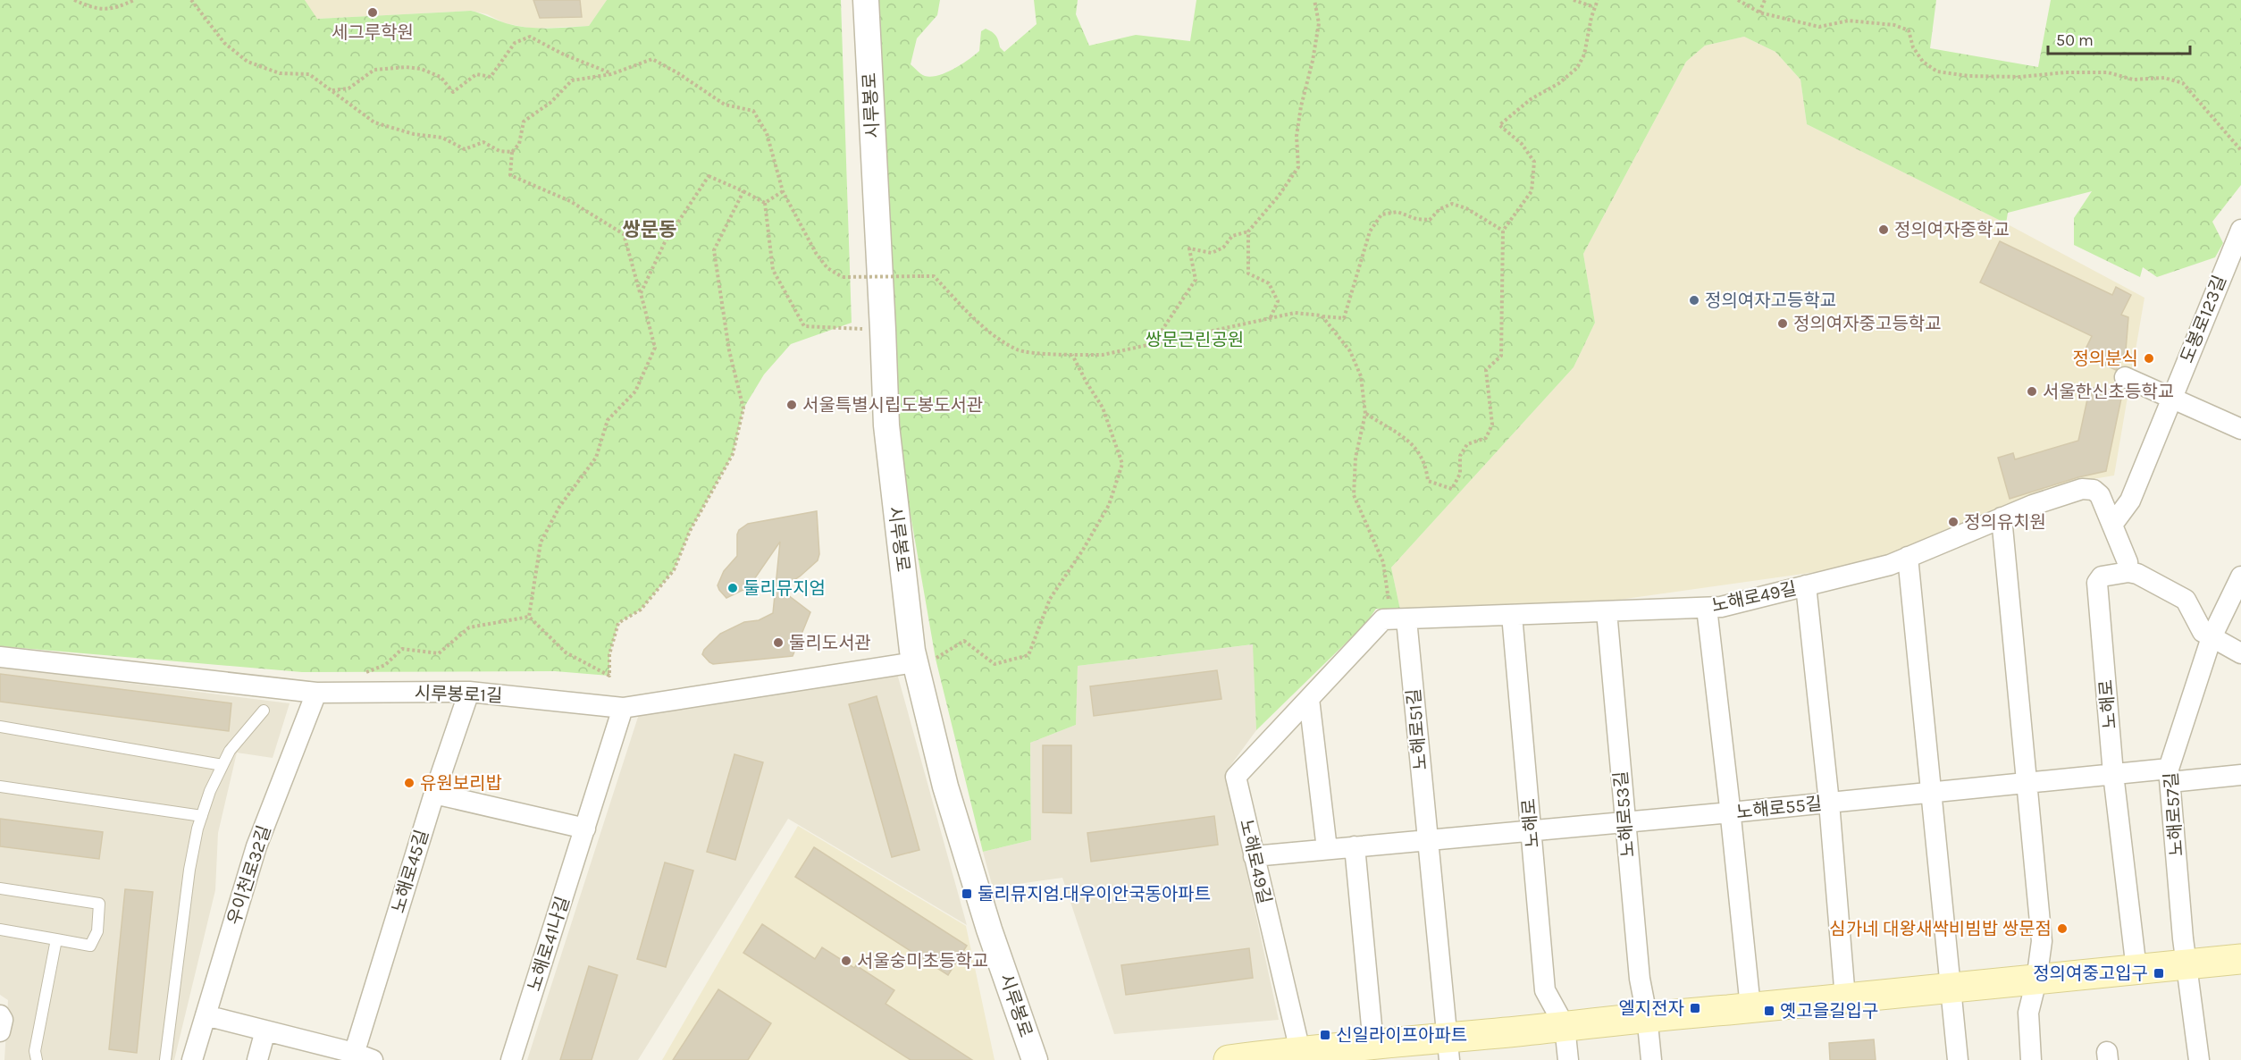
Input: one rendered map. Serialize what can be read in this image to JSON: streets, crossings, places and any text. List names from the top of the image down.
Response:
{
  "streets": {
    "street": [
      "시루봉로",
      "도봉로123길",
      "노해로49길",
      "시루봉로1길",
      "노해로",
      "노해로51길",
      "노해로55길",
      "노해로53길",
      "노해로57길",
      "노해로45길",
      "우이천로32길",
      "노해로41나길"
    ]
  },
  "crossings": [
    ["시루봉로", "시루봉로1길"],
    ["도봉로123길", "노해로49길"],
    ["노해로49길", "노해로"],
    ["노해로49길", "노해로51길"],
    ["노해로49길", "노해로53길"],
    ["시루봉로1길", "노해로45길"],
    ["시루봉로1길", "우이천로32길"],
    ["시루봉로1길", "노해로41나길"],
    ["노해로", "노해로55길"],
    ["노해로55길", "노해로53길"],
    ["노해로55길", "노해로57길"],
    ["노해로45길", "우이천로32길"]
  ],
  "districts": ["쌍문동"],
  "parks": ["쌍문근린공원"],
  "places": {
    "other": [
      "세그루학원",
      "정의여자중학교",
      "정의여자고등학교",
      "정의여자중고등학교",
      "정의분식",
      "서울한신초등학교",
      "서울특별시립도봉도서관",
      "정의유치원",
      "둘리뮤지엄",
      "둘리도서관",
      "유원보리밥",
      "심가네 대왕새싹비빔밥 쌍문점",
      "서울숭미초등학교"
    ],
    "transit": [
      "둘리뮤지엄.대우이안국동아파트",
      "정의여중고입구",
      "엘지전자",
      "옛고을길입구",
      "신일라이프아파트"
    ]
  },
  "scale_bar": "50 m"
}
